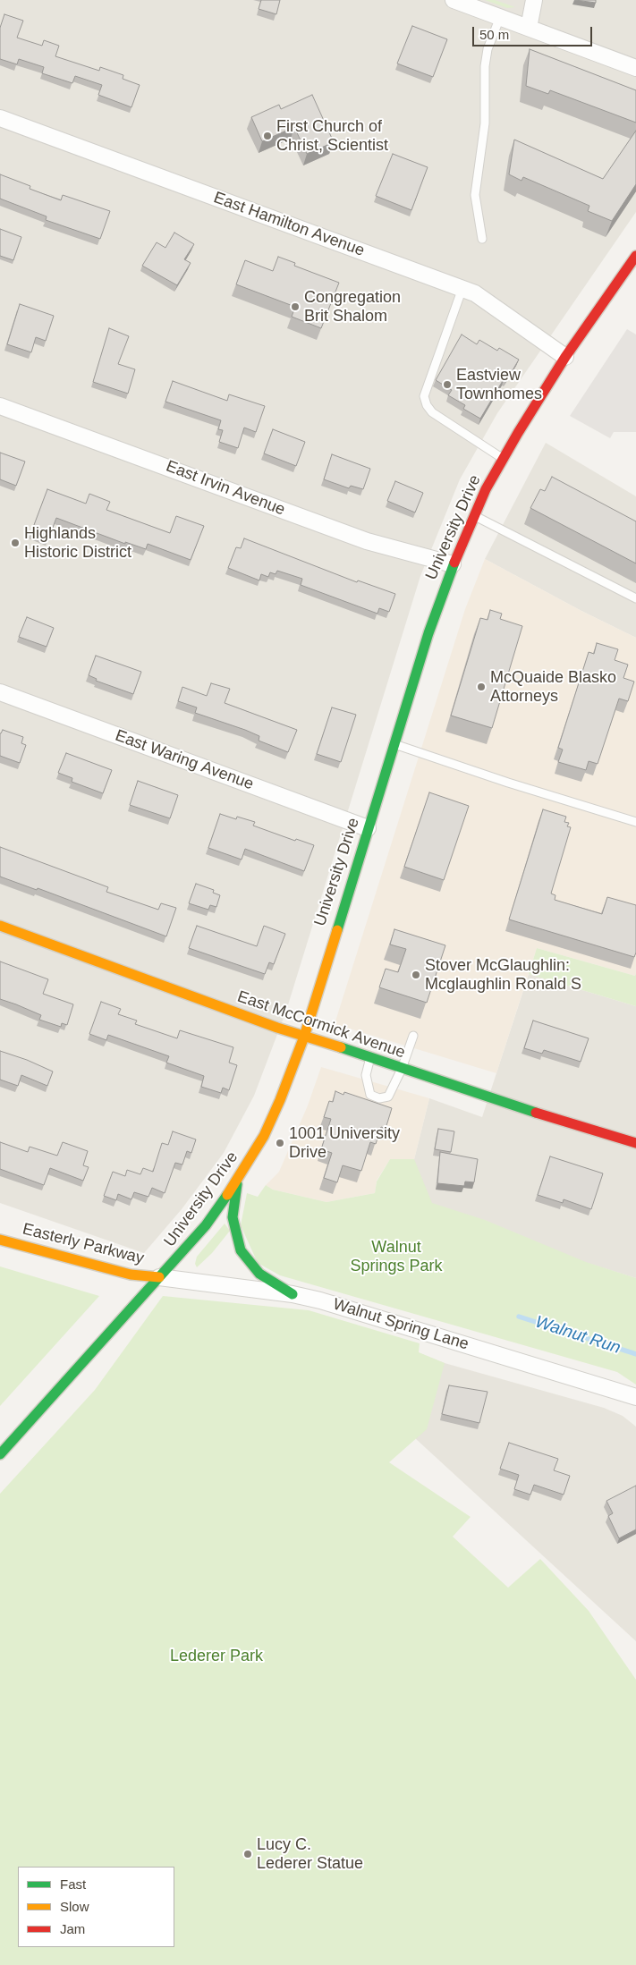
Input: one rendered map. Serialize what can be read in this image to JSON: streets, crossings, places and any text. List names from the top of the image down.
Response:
{
  "streets": {
    "main road": ["University Drive", "East McCormick Avenue", "Easterly Parkway"],
    "street": [
      "East Hamilton Avenue",
      "East Irvin Avenue",
      "East Waring Avenue",
      "Walnut Spring Lane"
    ]
  },
  "crossings": [
    ["East Hamilton Avenue", "University Drive"],
    ["East Irvin Avenue", "University Drive"],
    ["University Drive", "East Waring Avenue"],
    ["University Drive", "East McCormick Avenue"],
    ["University Drive", "Easterly Parkway"],
    ["University Drive", "Walnut Spring Lane"],
    ["Easterly Parkway", "Walnut Spring Lane"]
  ],
  "water": ["Walnut Run"],
  "parks": ["Walnut Springs Park", "Lederer Park"],
  "places": [
    "First Church of Christ, Scientist",
    "Congregation Brit Shalom",
    "Eastview Townhomes",
    "Highlands Historic District",
    "McQuaide Blasko Attorneys",
    "Stover McGlaughlin: Mcglaughlin Ronald S",
    "1001 University Drive",
    "Lucy C. Lederer Statue"
  ],
  "legend": ["Fast", "Slow", "Jam"],
  "scale_bar": "50 m"
}
